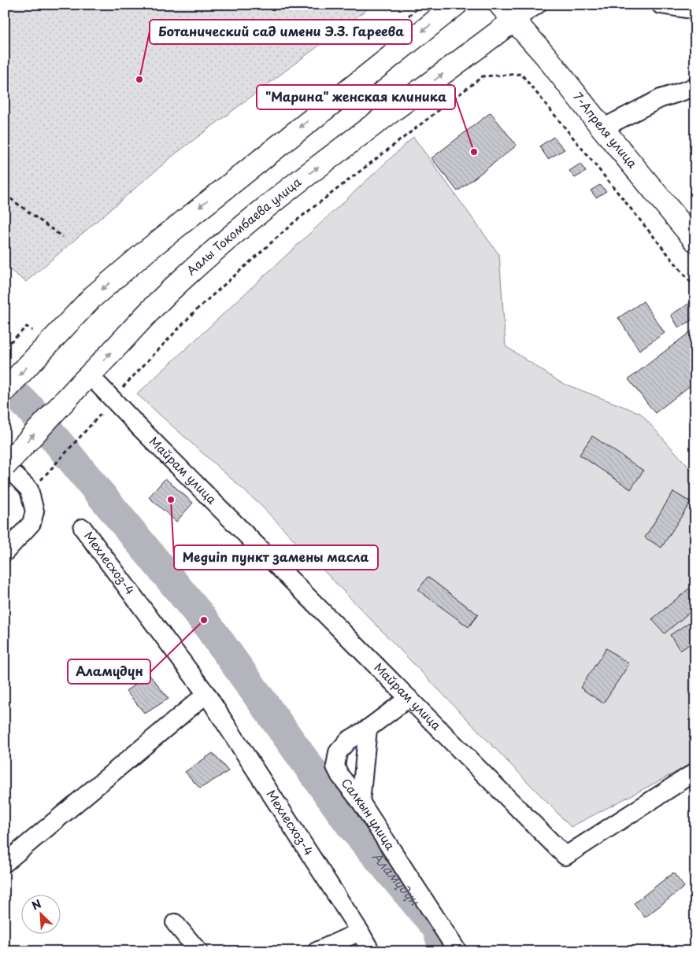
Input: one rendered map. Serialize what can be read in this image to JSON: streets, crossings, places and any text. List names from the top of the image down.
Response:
{
  "streets": {
    "main road": ["7-Апреля улица", "Аалы Токомбаева улица"],
    "street": ["Майрам улица", "Мехлесхоз-4", "Салкын улица"]
  },
  "crossings": [
    ["7-Апреля улица", "Аалы Токомбаева улица"],
    ["Аалы Токомбаева улица", "Майрам улица"],
    ["Майрам улица", "Салкын улица"]
  ],
  "water": ["Аламүдүн"],
  "places": [
    "Ботанический сад имени Э.З. Гареева",
    "\"Марина\" женская клиника",
    "Meguin пункт замены масла",
    "Аламүдүн"
  ],
  "north": "top left"
}
